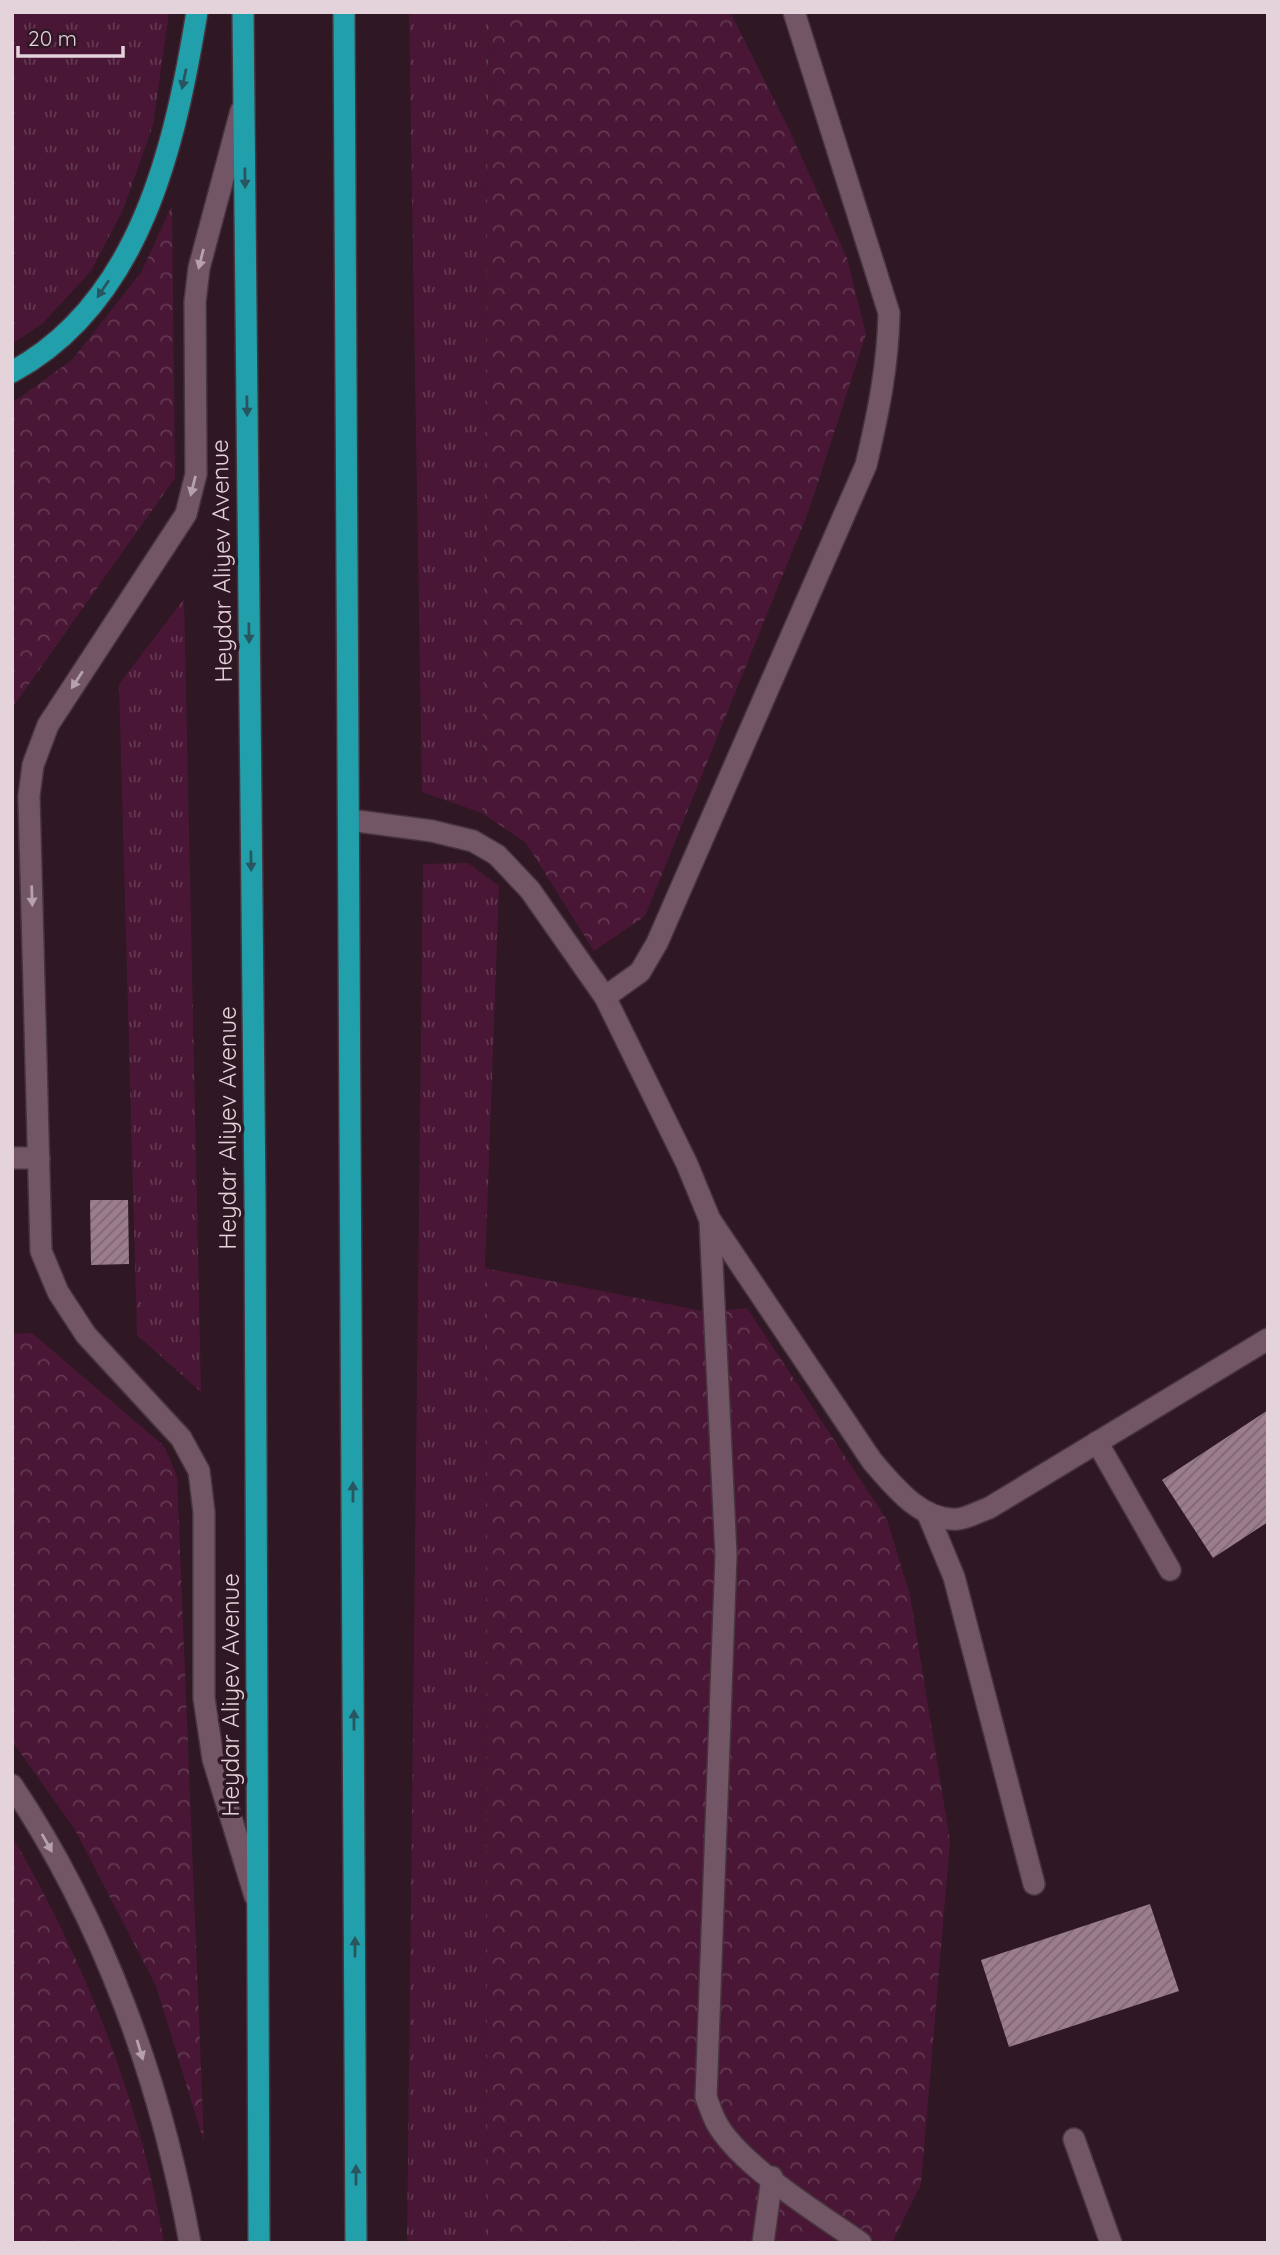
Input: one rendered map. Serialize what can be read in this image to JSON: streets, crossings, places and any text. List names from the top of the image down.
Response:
{
  "streets": {
    "highway": ["Heydar Aliyev Avenue"]
  },
  "scale_bar": "20 m"
}
